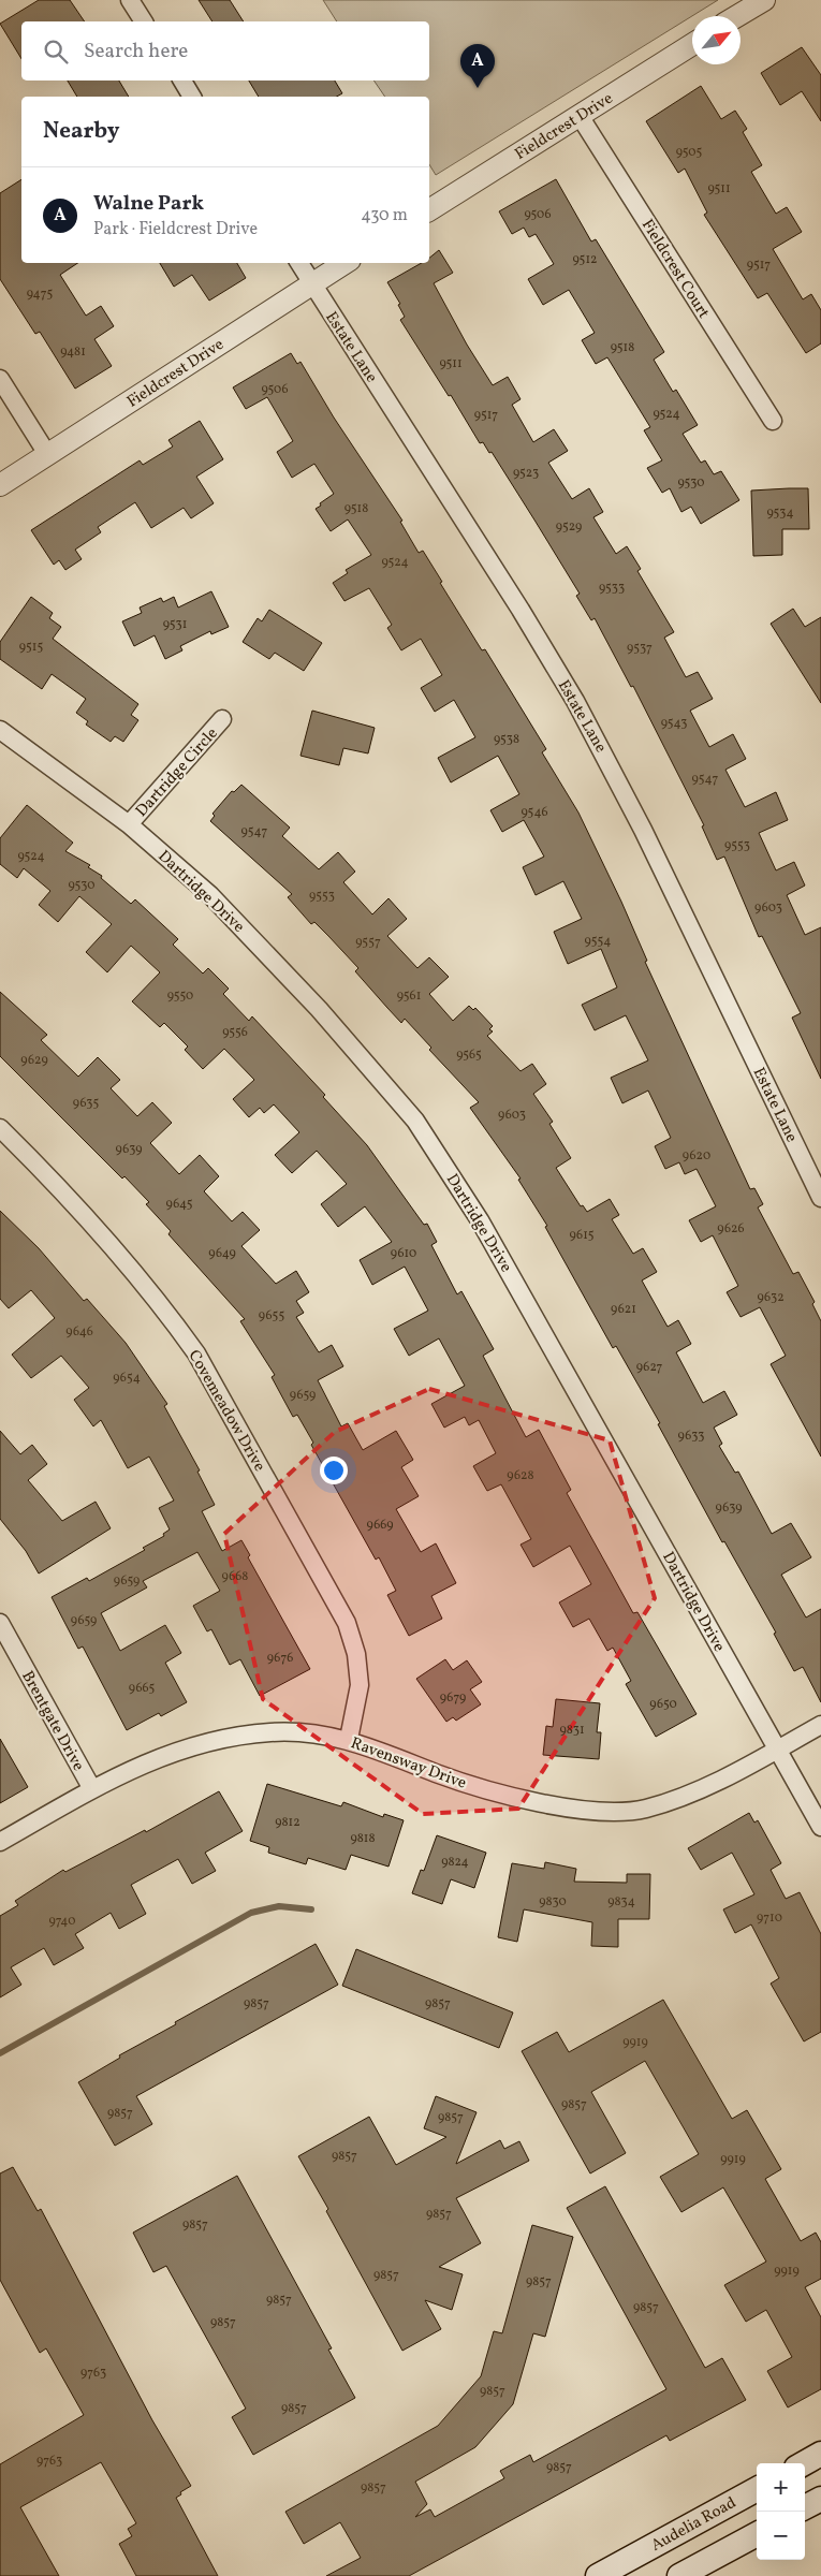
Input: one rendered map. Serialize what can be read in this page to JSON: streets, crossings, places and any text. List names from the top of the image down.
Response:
{
  "streets": {
    "main road": ["Audelia Road"],
    "street": [
      "Fieldcrest Drive",
      "Fieldcrest Court",
      "Estate Lane",
      "Dartridge Circle",
      "Dartridge Drive",
      "Covemeadow Drive",
      "Brentgate Drive",
      "Ravensway Drive"
    ]
  },
  "crossings": [
    ["Fieldcrest Drive", "Fieldcrest Court"],
    ["Fieldcrest Drive", "Estate Lane"],
    ["Dartridge Circle", "Dartridge Drive"],
    ["Dartridge Drive", "Ravensway Drive"],
    ["Covemeadow Drive", "Ravensway Drive"],
    ["Brentgate Drive", "Ravensway Drive"]
  ],
  "house_numbers": [
    "9505",
    "9511",
    "9506",
    "9512",
    "9517",
    "9475",
    "9518",
    "9481",
    "9511",
    "9506",
    "9524",
    "9517",
    "9523",
    "9530",
    "9518",
    "9534",
    "9529",
    "9524",
    "9533",
    "9531",
    "9515",
    "9537",
    "9543",
    "9538",
    "9547",
    "9546",
    "9547",
    "9553",
    "9524",
    "9530",
    "9553",
    "9603",
    "9554",
    "9557",
    "9550",
    "9561",
    "9556",
    "9565",
    "9629",
    "9635",
    "9603",
    "9639",
    "9620",
    "9645",
    "9626",
    "9615",
    "9649",
    "9610",
    "9632",
    "9621",
    "9655",
    "9646",
    "9627",
    "9654",
    "9659",
    "9633",
    "9628",
    "9639",
    "9669",
    "9668",
    "9659",
    "9659",
    "9676",
    "9665",
    "9679",
    "9650",
    "9831",
    "9812",
    "9818",
    "9824",
    "9830",
    "9834",
    "9710",
    "9740",
    "9857",
    "9857",
    "9919",
    "9857",
    "9857",
    "9857",
    "9857",
    "9919",
    "9857",
    "9857",
    "9919",
    "9857",
    "9857",
    "9857",
    "9857",
    "9857",
    "9763",
    "9857",
    "9857",
    "9763",
    "9857",
    "9857"
  ],
  "north": "top right",
  "page": {
    "search": "Search here",
    "pins": "A",
    "heading": "Nearby",
    "list": [
      {
        "mark": "A",
        "name": "Walne Park",
        "note": "Park · Fieldcrest Drive",
        "value": "430 m"
      }
    ],
    "map_buttons": ["+", "−"]
  }
}
